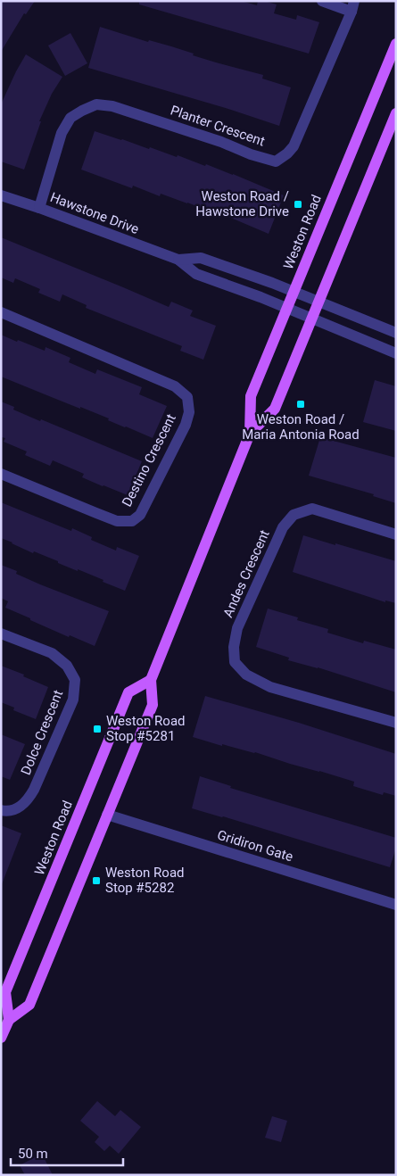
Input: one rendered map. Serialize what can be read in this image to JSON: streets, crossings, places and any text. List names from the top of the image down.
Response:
{
  "streets": {
    "main road": ["Weston Road"],
    "street": [
      "Planter Crescent",
      "Hawstone Drive",
      "Destino Crescent",
      "Andes Crescent",
      "Dolce Crescent",
      "Gridiron Gate"
    ]
  },
  "crossings": [
    ["Planter Crescent", "Hawstone Drive"],
    ["Hawstone Drive", "Weston Road"],
    ["Weston Road", "Gridiron Gate"]
  ],
  "places": {
    "transit": [
      "Weston Road / Hawstone Drive",
      "Weston Road / Maria Antonia Road",
      "Weston Road Stop #5281",
      "Weston Road Stop #5282"
    ]
  },
  "scale_bar": "50 m"
}
